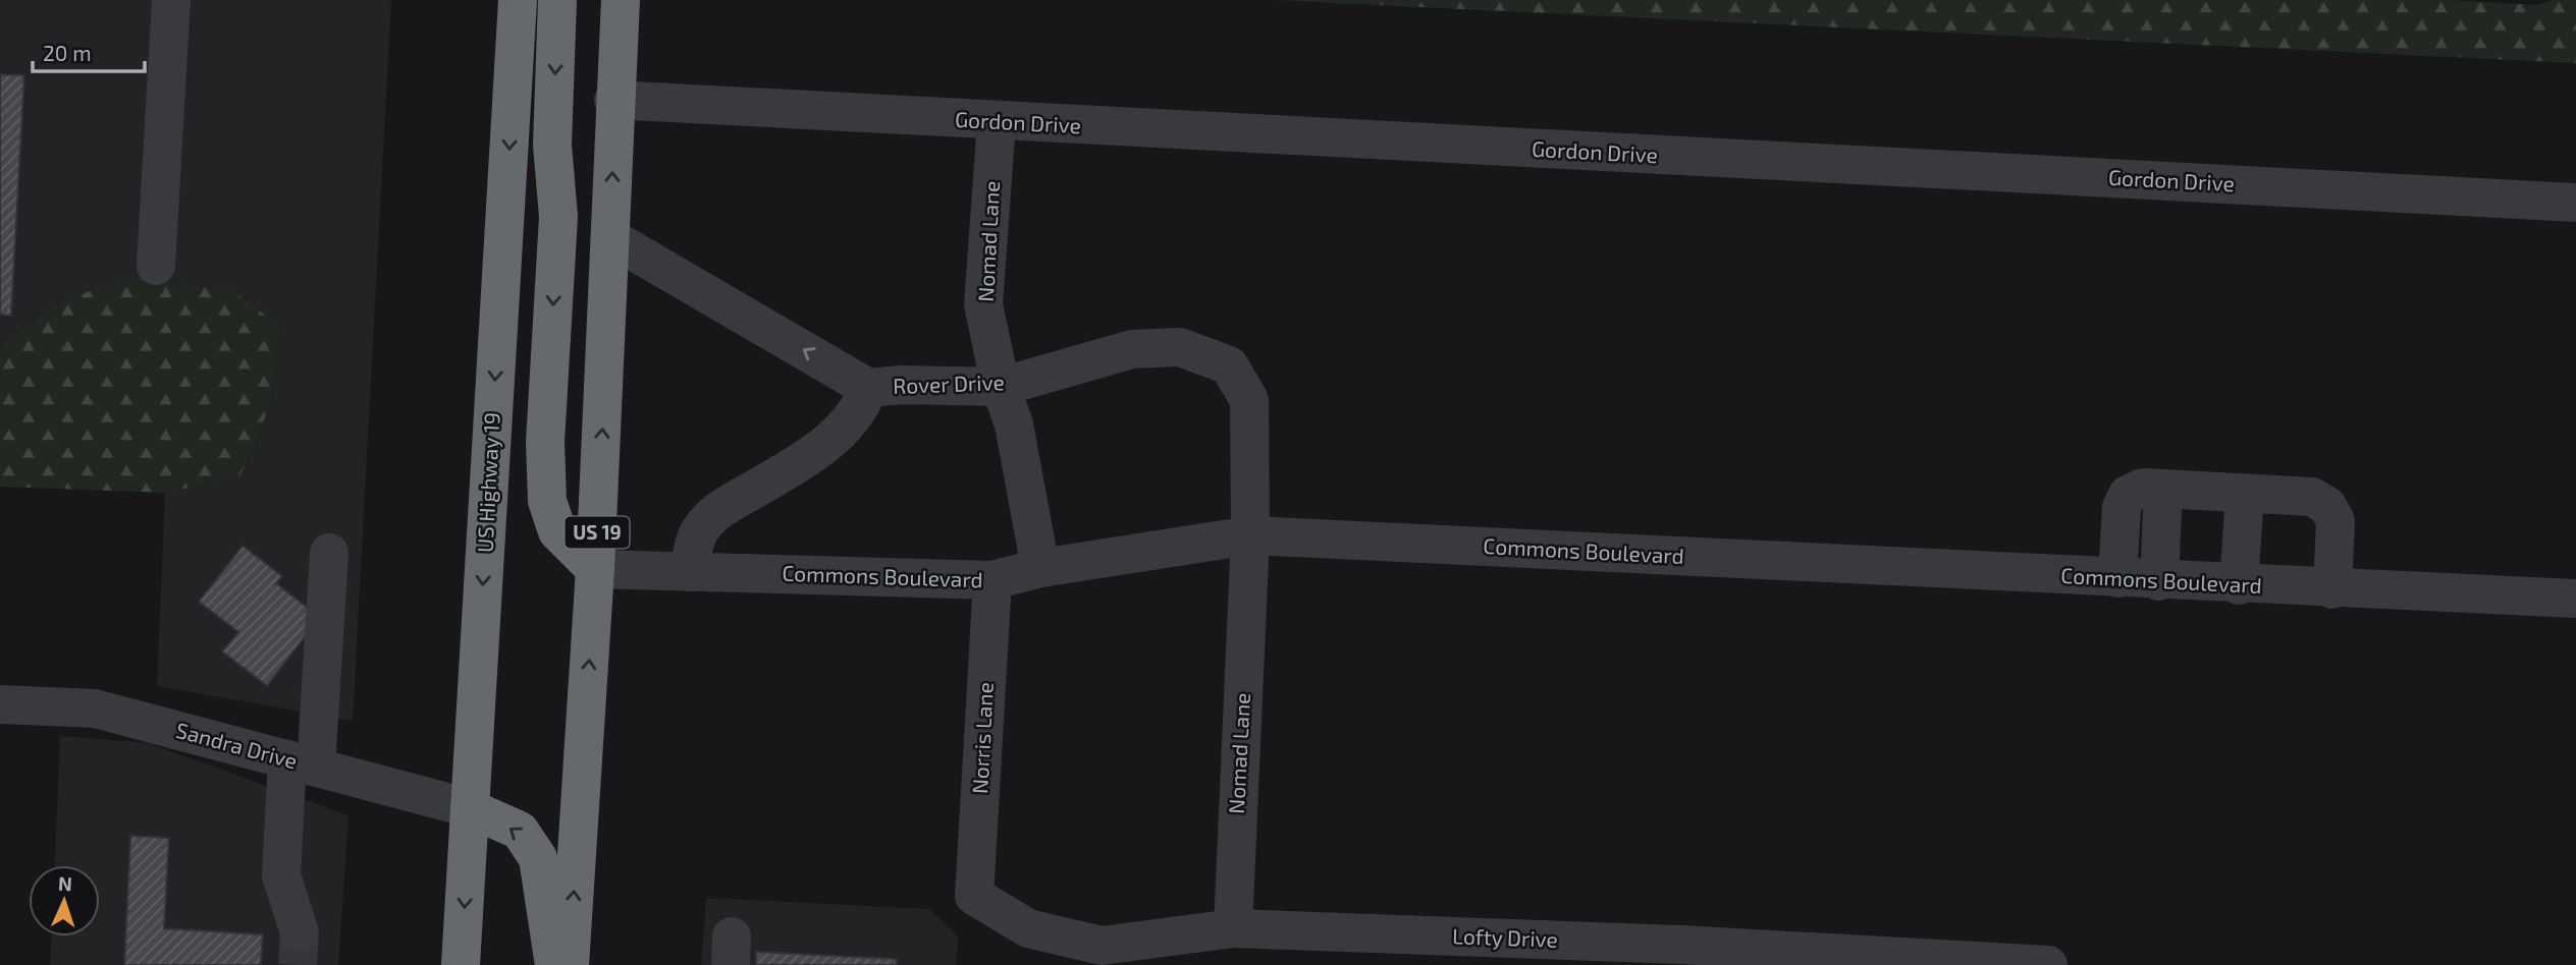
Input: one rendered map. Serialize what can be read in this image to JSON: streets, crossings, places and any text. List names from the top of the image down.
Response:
{
  "streets": {
    "highway": ["US Highway 19", "US 19"],
    "street": [
      "Gordon Drive",
      "Nomad Lane",
      "Rover Drive",
      "Commons Boulevard",
      "Norris Lane",
      "Sandra Drive",
      "Lofty Drive"
    ]
  },
  "crossings": [
    ["Gordon Drive", "Nomad Lane"],
    ["Gordon Drive", "US 19"],
    ["Nomad Lane", "Rover Drive"],
    ["Nomad Lane", "Commons Boulevard"],
    ["Nomad Lane", "Lofty Drive"],
    ["Rover Drive", "US 19"],
    ["Rover Drive", "Commons Boulevard"],
    ["US Highway 19", "Sandra Drive"],
    ["US 19", "Commons Boulevard"],
    ["Commons Boulevard", "Norris Lane"],
    ["Norris Lane", "Lofty Drive"]
  ],
  "one_way": ["Rover Drive"],
  "scale_bar": "20 m",
  "north": "top"
}
